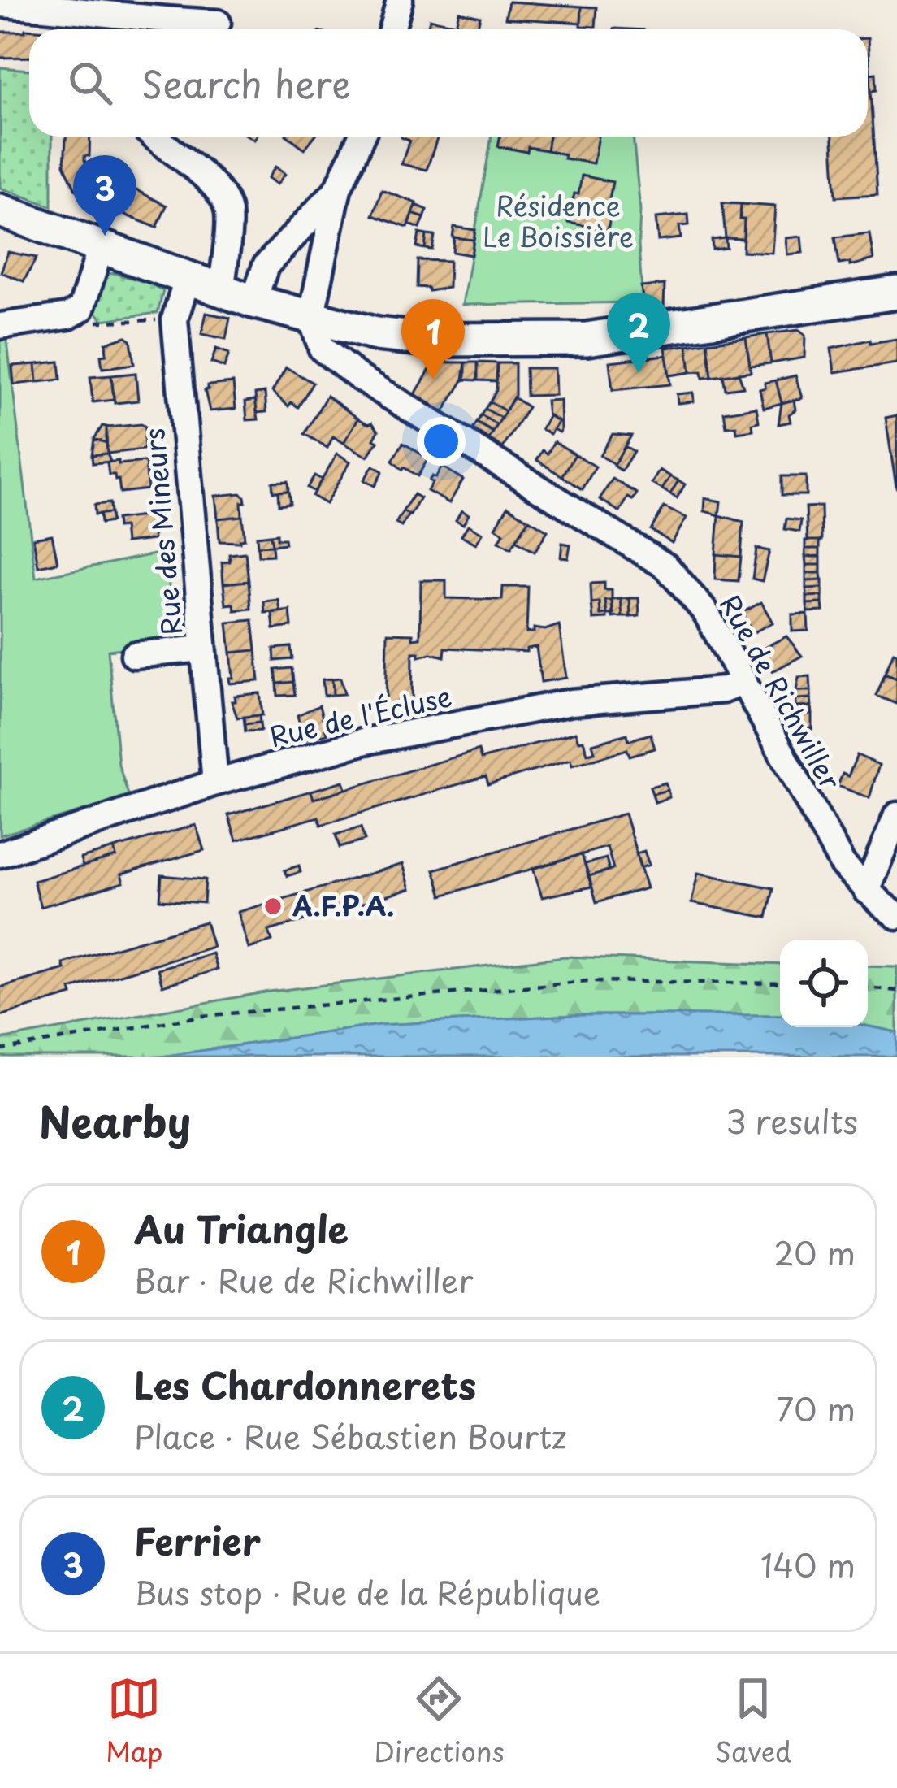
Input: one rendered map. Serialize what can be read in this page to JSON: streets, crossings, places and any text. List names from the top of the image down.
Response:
{
  "streets": {
    "street": ["Rue des Mineurs", "Rue de Richwiller", "Rue de l'Écluse"]
  },
  "crossings": [
    ["Rue des Mineurs", "Rue de l'Écluse"],
    ["Rue de Richwiller", "Rue de l'Écluse"]
  ],
  "parks": ["Résidence Le Boissière"],
  "places": ["A.F.P.A."],
  "page": {
    "search": "Search here",
    "pins": ["3", "2", "1"],
    "heading": ["Nearby", "3 results"],
    "list": [
      {
        "mark": "1",
        "name": "Au Triangle",
        "note": "Bar · Rue de Richwiller",
        "value": "20 m"
      },
      {
        "mark": "2",
        "name": "Les Chardonnerets",
        "note": "Place · Rue Sébastien Bourtz",
        "value": "70 m"
      },
      {
        "mark": "3",
        "name": "Ferrier",
        "note": "Bus stop · Rue de la République",
        "value": "140 m"
      }
    ],
    "nav": ["Map", "Directions", "Saved"]
  }
}
